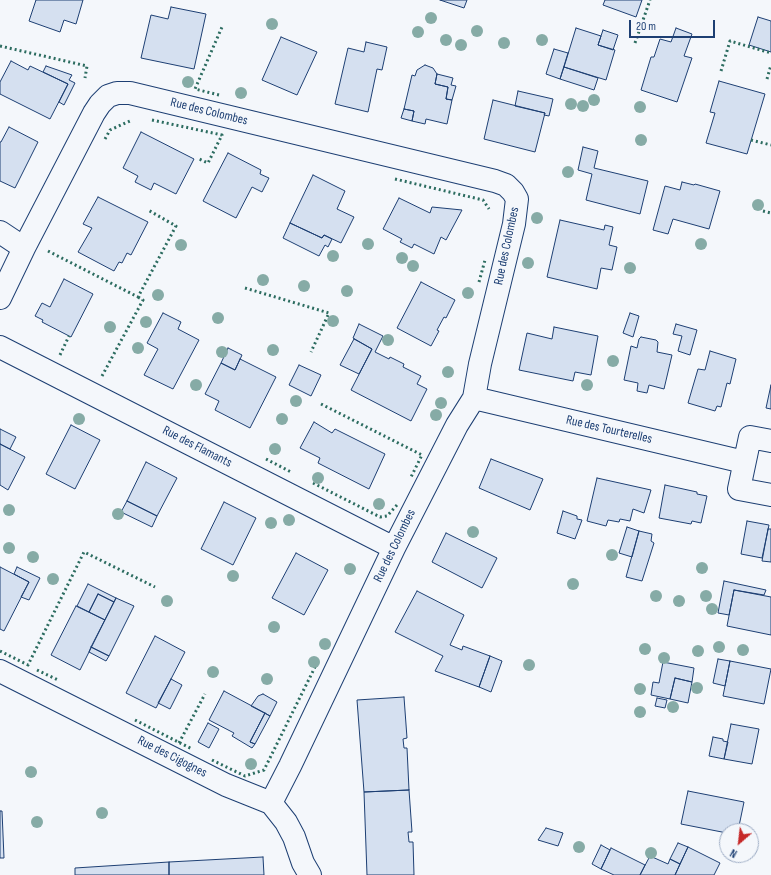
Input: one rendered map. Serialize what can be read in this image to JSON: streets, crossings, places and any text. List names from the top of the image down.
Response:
{
  "streets": {
    "street": [
      "Rue des Colombes",
      "Rue des Tourterelles",
      "Rue des Flamants",
      "Rue des Cigognes"
    ]
  },
  "crossings": [
    ["Rue des Colombes", "Rue des Tourterelles"],
    ["Rue des Colombes", "Rue des Flamants"],
    ["Rue des Colombes", "Rue des Cigognes"]
  ],
  "scale_bar": "20 m",
  "north": "bottom left"
}
